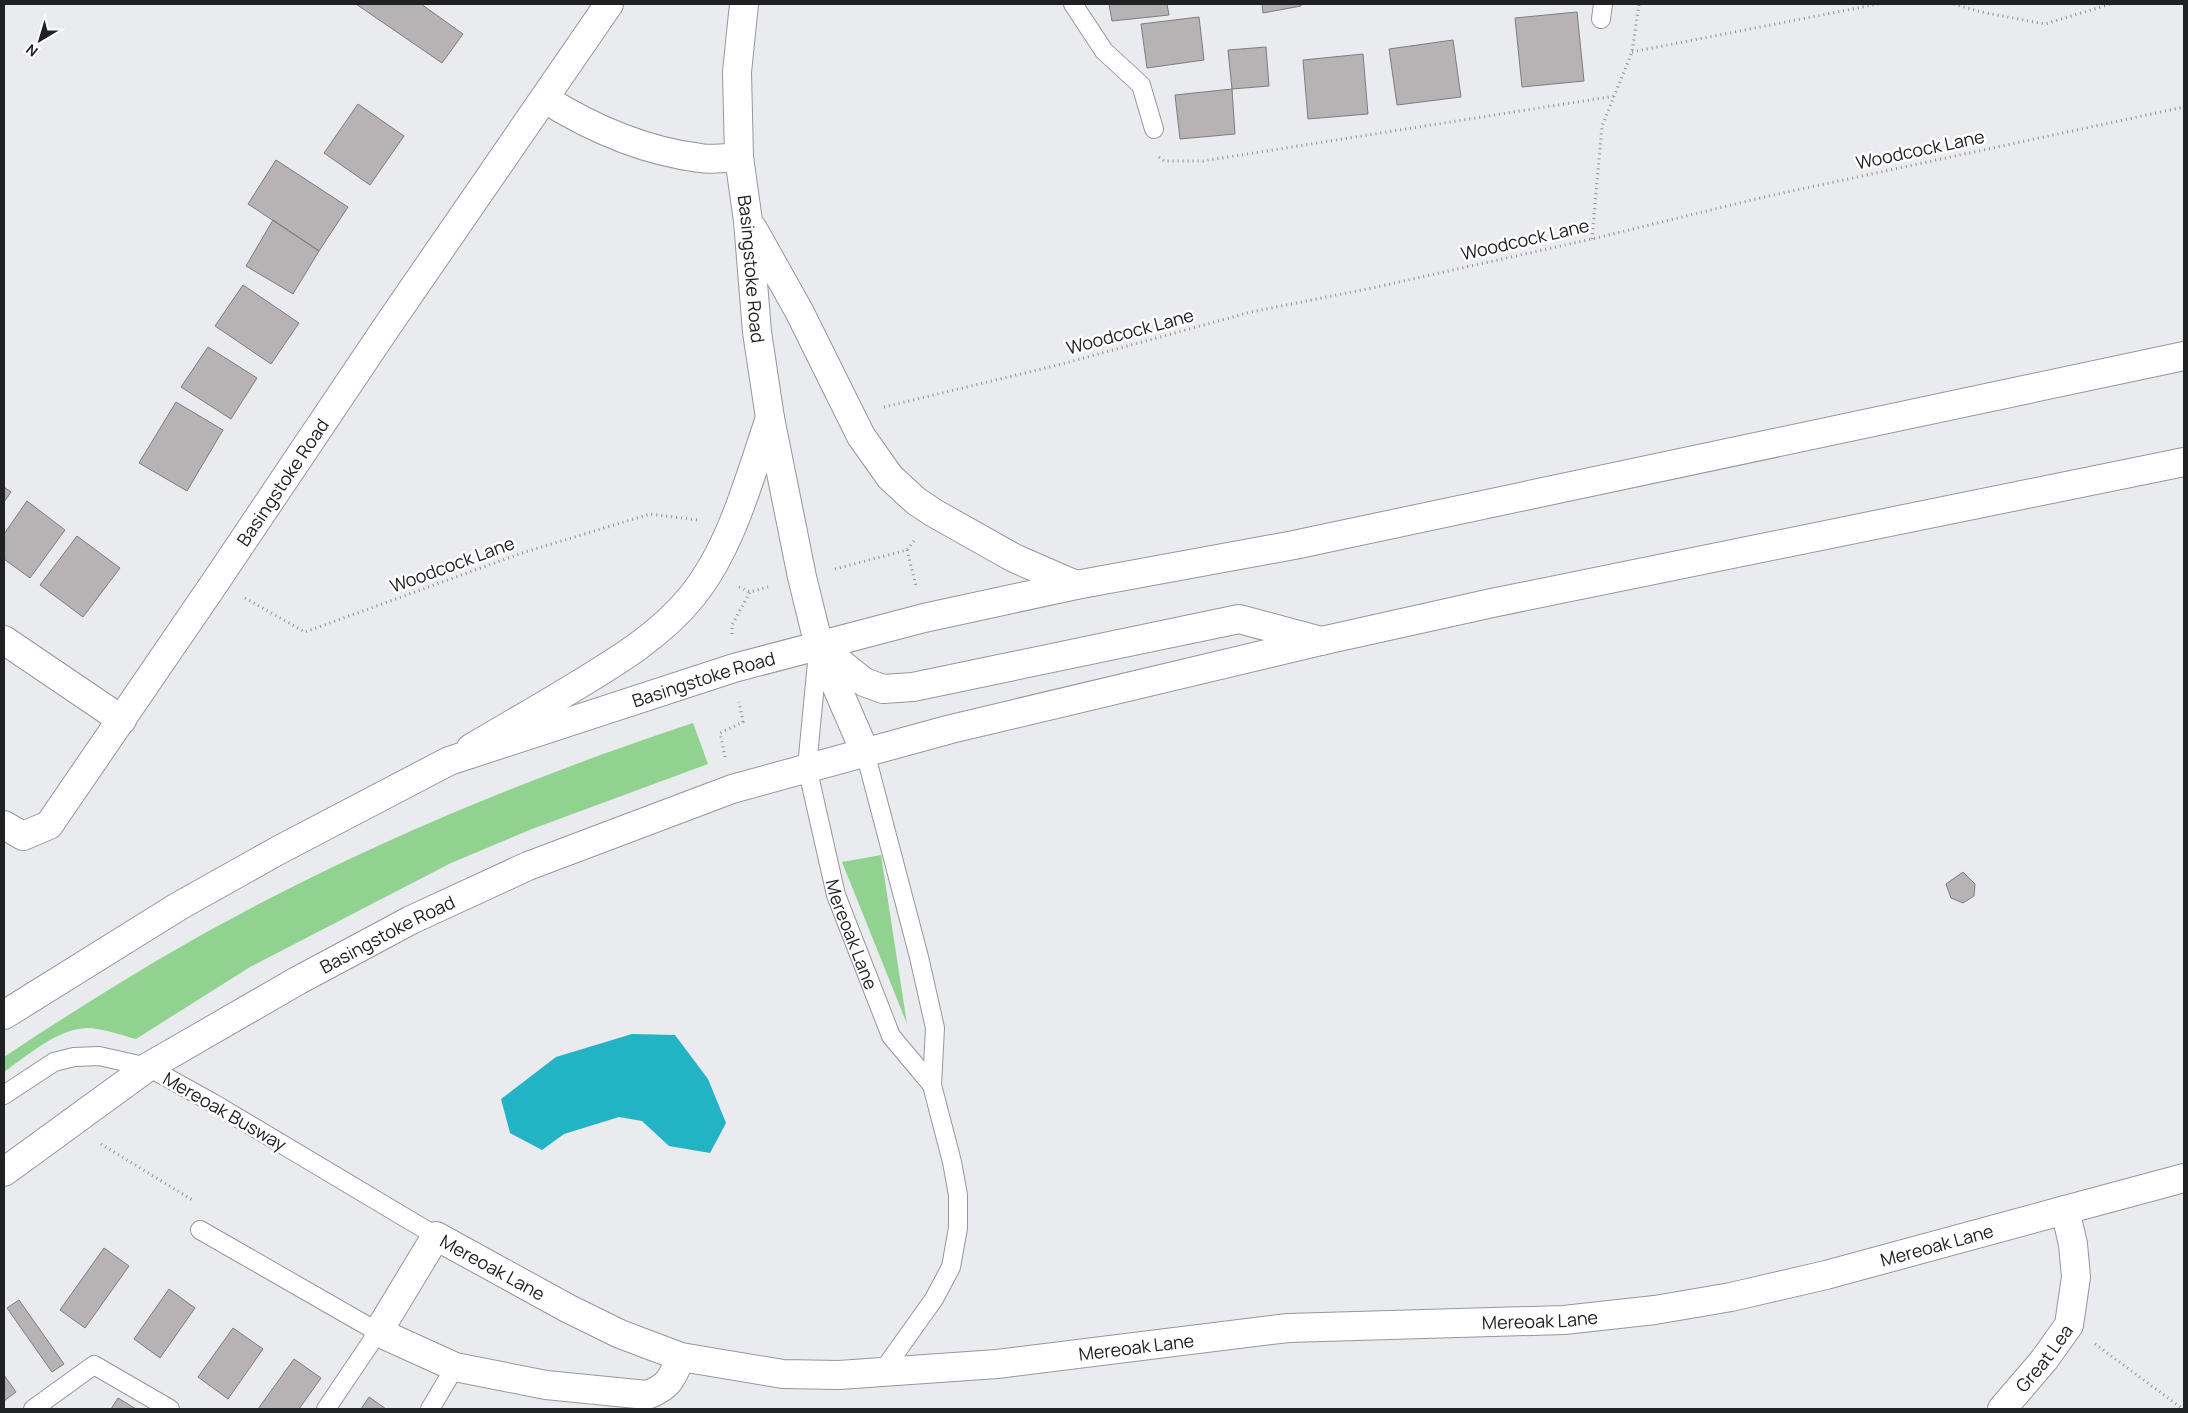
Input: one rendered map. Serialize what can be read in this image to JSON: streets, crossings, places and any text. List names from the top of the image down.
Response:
{
  "streets": {
    "main road": ["Basingstoke Road", "Mereoak Lane", "Great Lea"],
    "lane": ["Mereoak Busway"],
    "path": ["Woodcock Lane"]
  },
  "crossings": [
    ["Woodcock Lane", "Basingstoke Road"],
    ["Basingstoke Road", "Mereoak Lane"],
    ["Basingstoke Road", "Mereoak Busway"],
    ["Mereoak Lane", "Mereoak Busway"],
    ["Mereoak Lane", "Great Lea"]
  ],
  "north": "bottom left"
}
